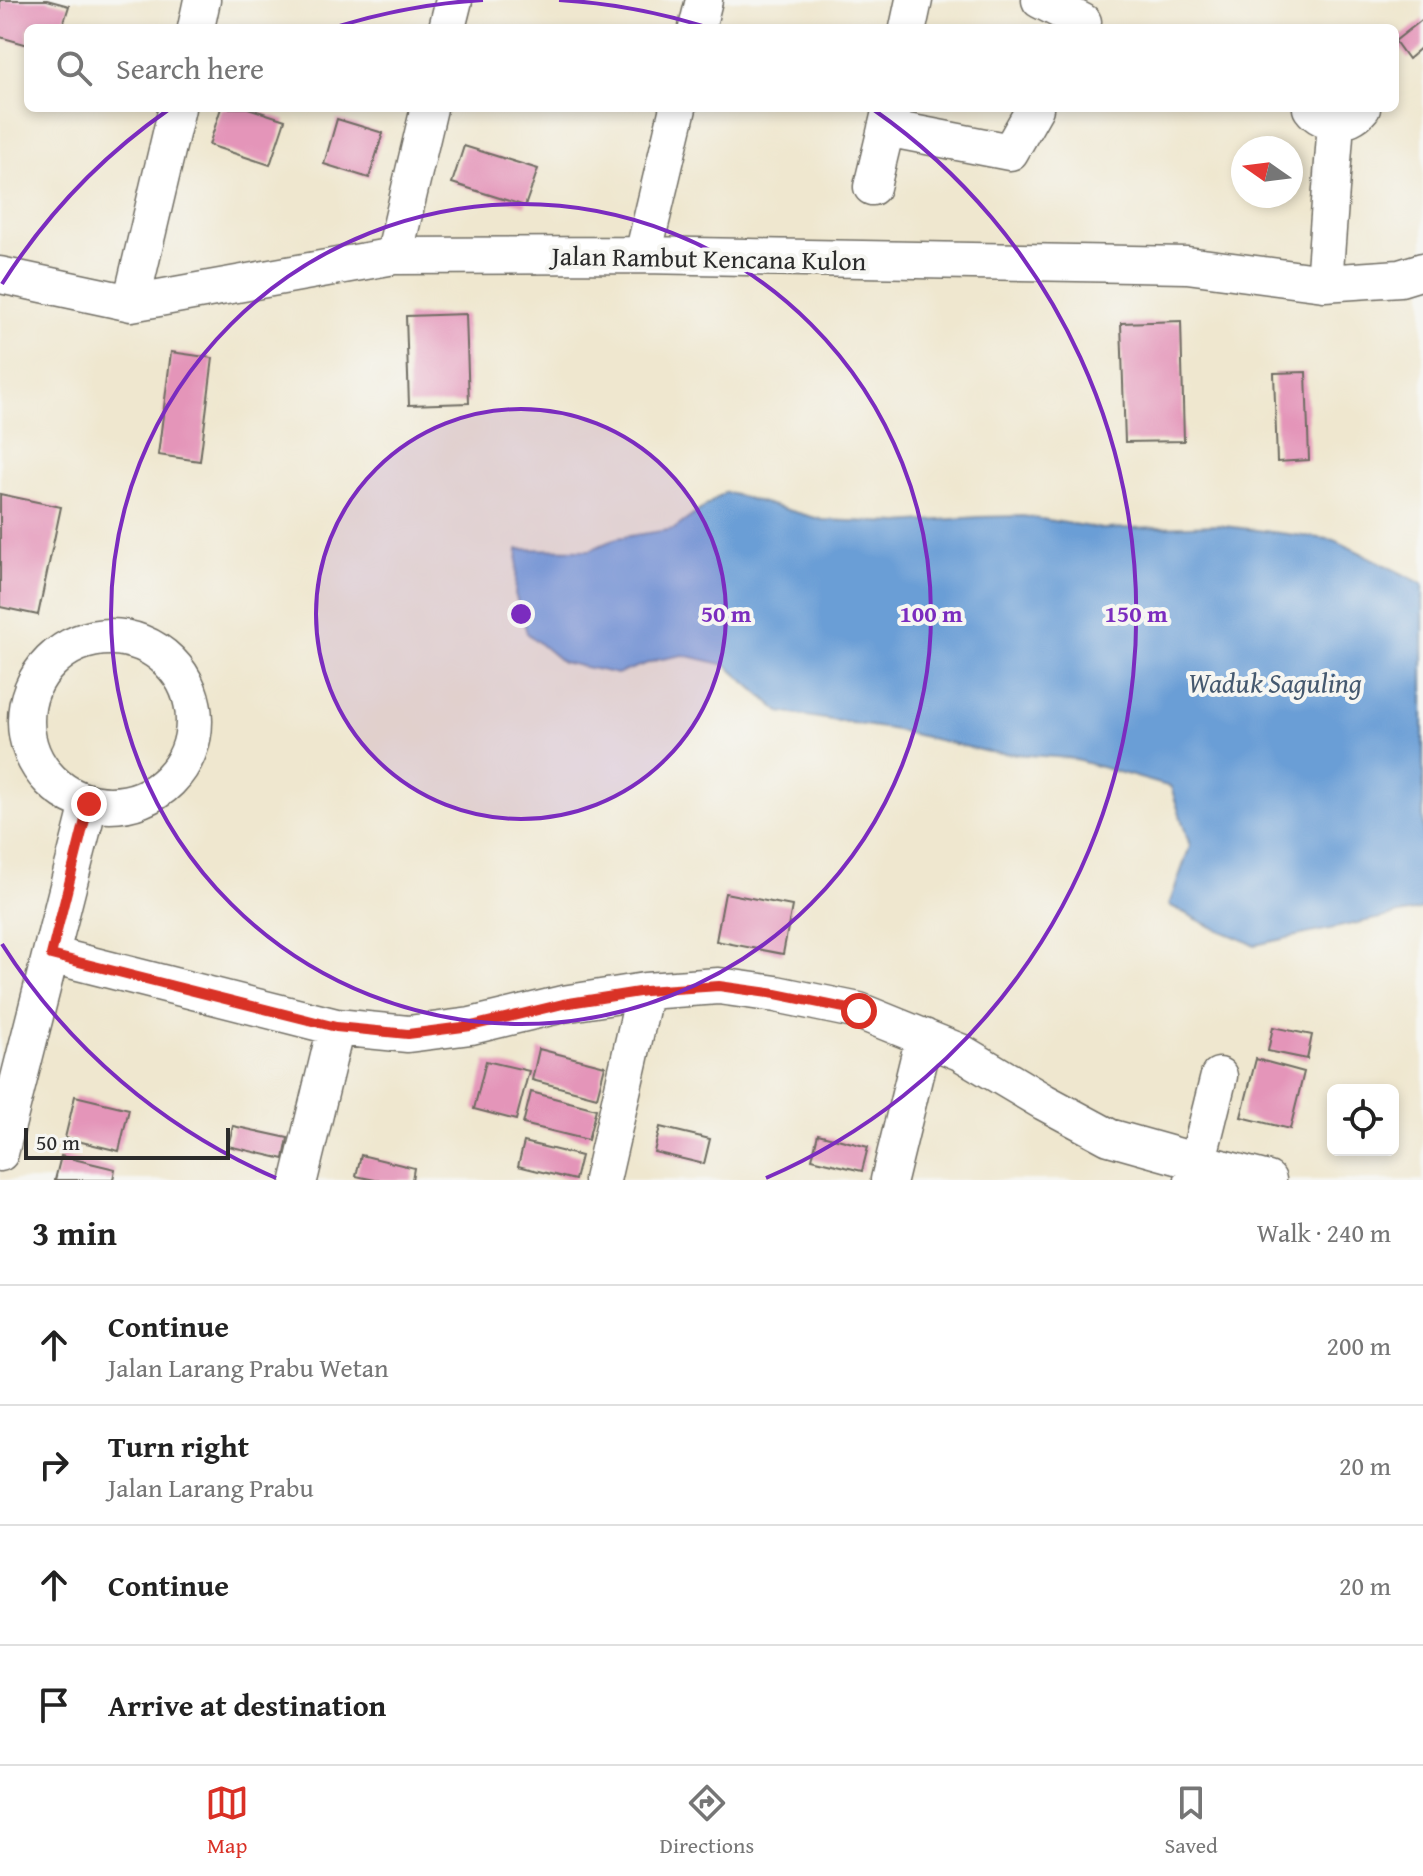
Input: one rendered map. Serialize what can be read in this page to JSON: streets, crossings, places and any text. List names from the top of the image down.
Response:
{
  "streets": {
    "street": ["Jalan Rambut Kencana Kulon"]
  },
  "water": ["Waduk Saguling"],
  "scale_bar": "50 m",
  "north": "left",
  "page": {
    "search": "Search here",
    "scale": "50 m",
    "heading": ["3 min", "Walk · 240 m"],
    "list": [
      ["Continue", "Jalan Larang Prabu Wetan", "200 m"],
      ["Turn right", "Jalan Larang Prabu", "20 m"],
      ["Continue", "20 m"],
      "Arrive at destination"
    ],
    "nav": ["Map", "Directions", "Saved"]
  },
  "rings": ["50 m", "100 m", "150 m"]
}
